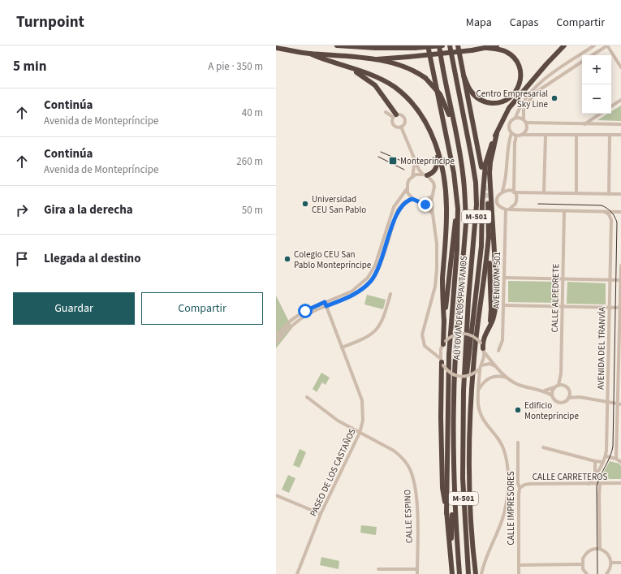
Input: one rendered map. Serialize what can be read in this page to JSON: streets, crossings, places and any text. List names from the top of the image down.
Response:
{
  "streets": {
    "highway": ["M-501", "AUTOVÍA DE LOS PANTANOS"],
    "street": [
      "AVENIDA M-501",
      "CALLE ALPEDRETE",
      "AVENIDA DEL TRANVÍA",
      "PASEO DE LOS CASTAÑOS",
      "CALLE CARRETEROS",
      "CALLE IMPRESORES",
      "CALLE ESPINO"
    ]
  },
  "crossings": [
    ["AVENIDA DEL TRANVÍA", "CALLE CARRETEROS"],
    ["PASEO DE LOS CASTAÑOS", "CALLE ESPINO"],
    ["CALLE CARRETEROS", "CALLE IMPRESORES"]
  ],
  "places": {
    "other": [
      "Centro Empresarial Sky Line",
      "Universidad CEU San Pablo",
      "Colegio CEU San Pablo Montepríncipe",
      "Edificio Montepríncipe"
    ],
    "transit": ["Montepríncipe"]
  },
  "page": {
    "header": "Turnpoint",
    "nav": ["Mapa", "Capas", "Compartir"],
    "heading": ["5 min", "A pie · 350 m"],
    "map_buttons": ["+", "−"],
    "list": [
      ["Continúa", "Avenida de Montepríncipe", "40 m"],
      ["Continúa", "Avenida de Montepríncipe", "260 m"],
      ["Gira a la derecha", "50 m"],
      "Llegada al destino"
    ],
    "buttons": ["Guardar", "Compartir"]
  }
}
